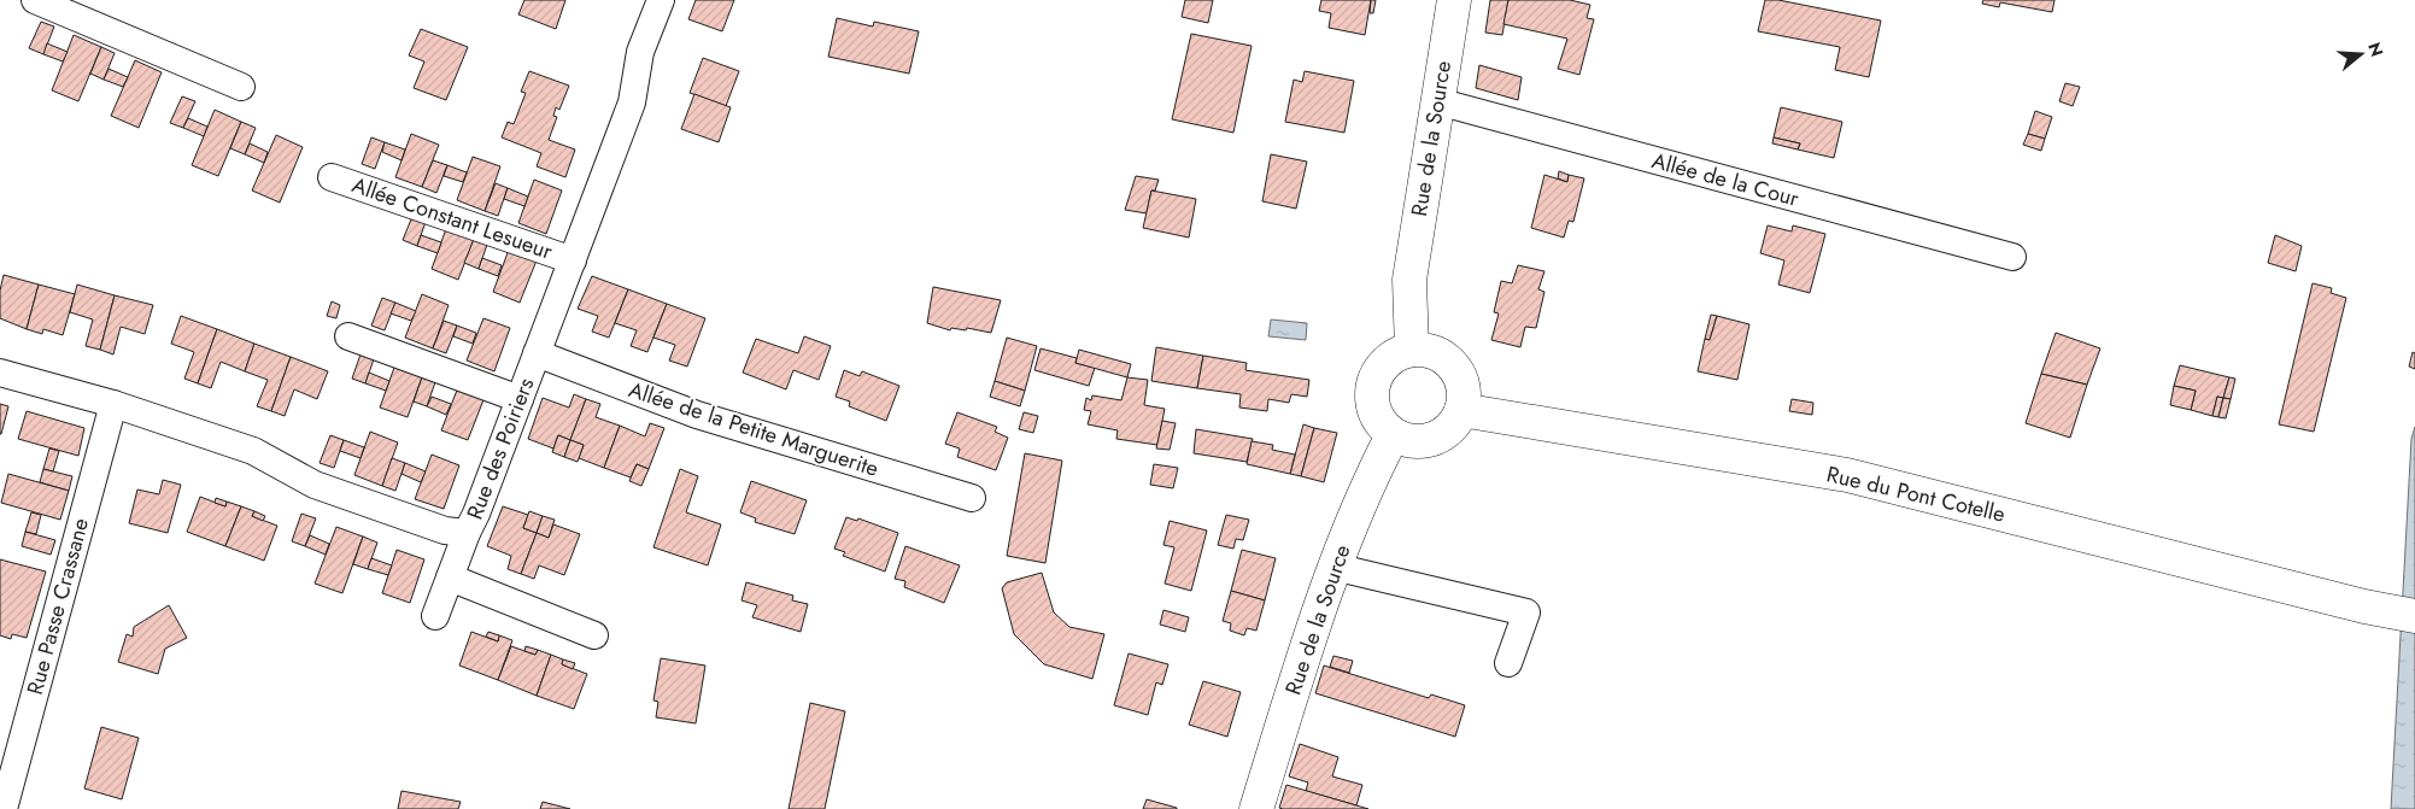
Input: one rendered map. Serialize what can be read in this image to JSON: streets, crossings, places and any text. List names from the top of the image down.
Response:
{
  "streets": {
    "main road": ["Rue de la Source", "Rue du Pont Cotelle"],
    "street": [
      "Allée de la Cour",
      "Allée Constant Lesueur",
      "Allée de la Petite Marguerite",
      "Rue des Poiriers",
      "Rue Passe Crassane"
    ]
  },
  "crossings": [
    ["Rue de la Source", "Allée de la Cour"],
    ["Rue de la Source", "Rue du Pont Cotelle"],
    ["Allée Constant Lesueur", "Rue des Poiriers"],
    ["Allée de la Petite Marguerite", "Rue des Poiriers"],
    ["Rue des Poiriers", "Rue Passe Crassane"]
  ],
  "north": "right"
}
